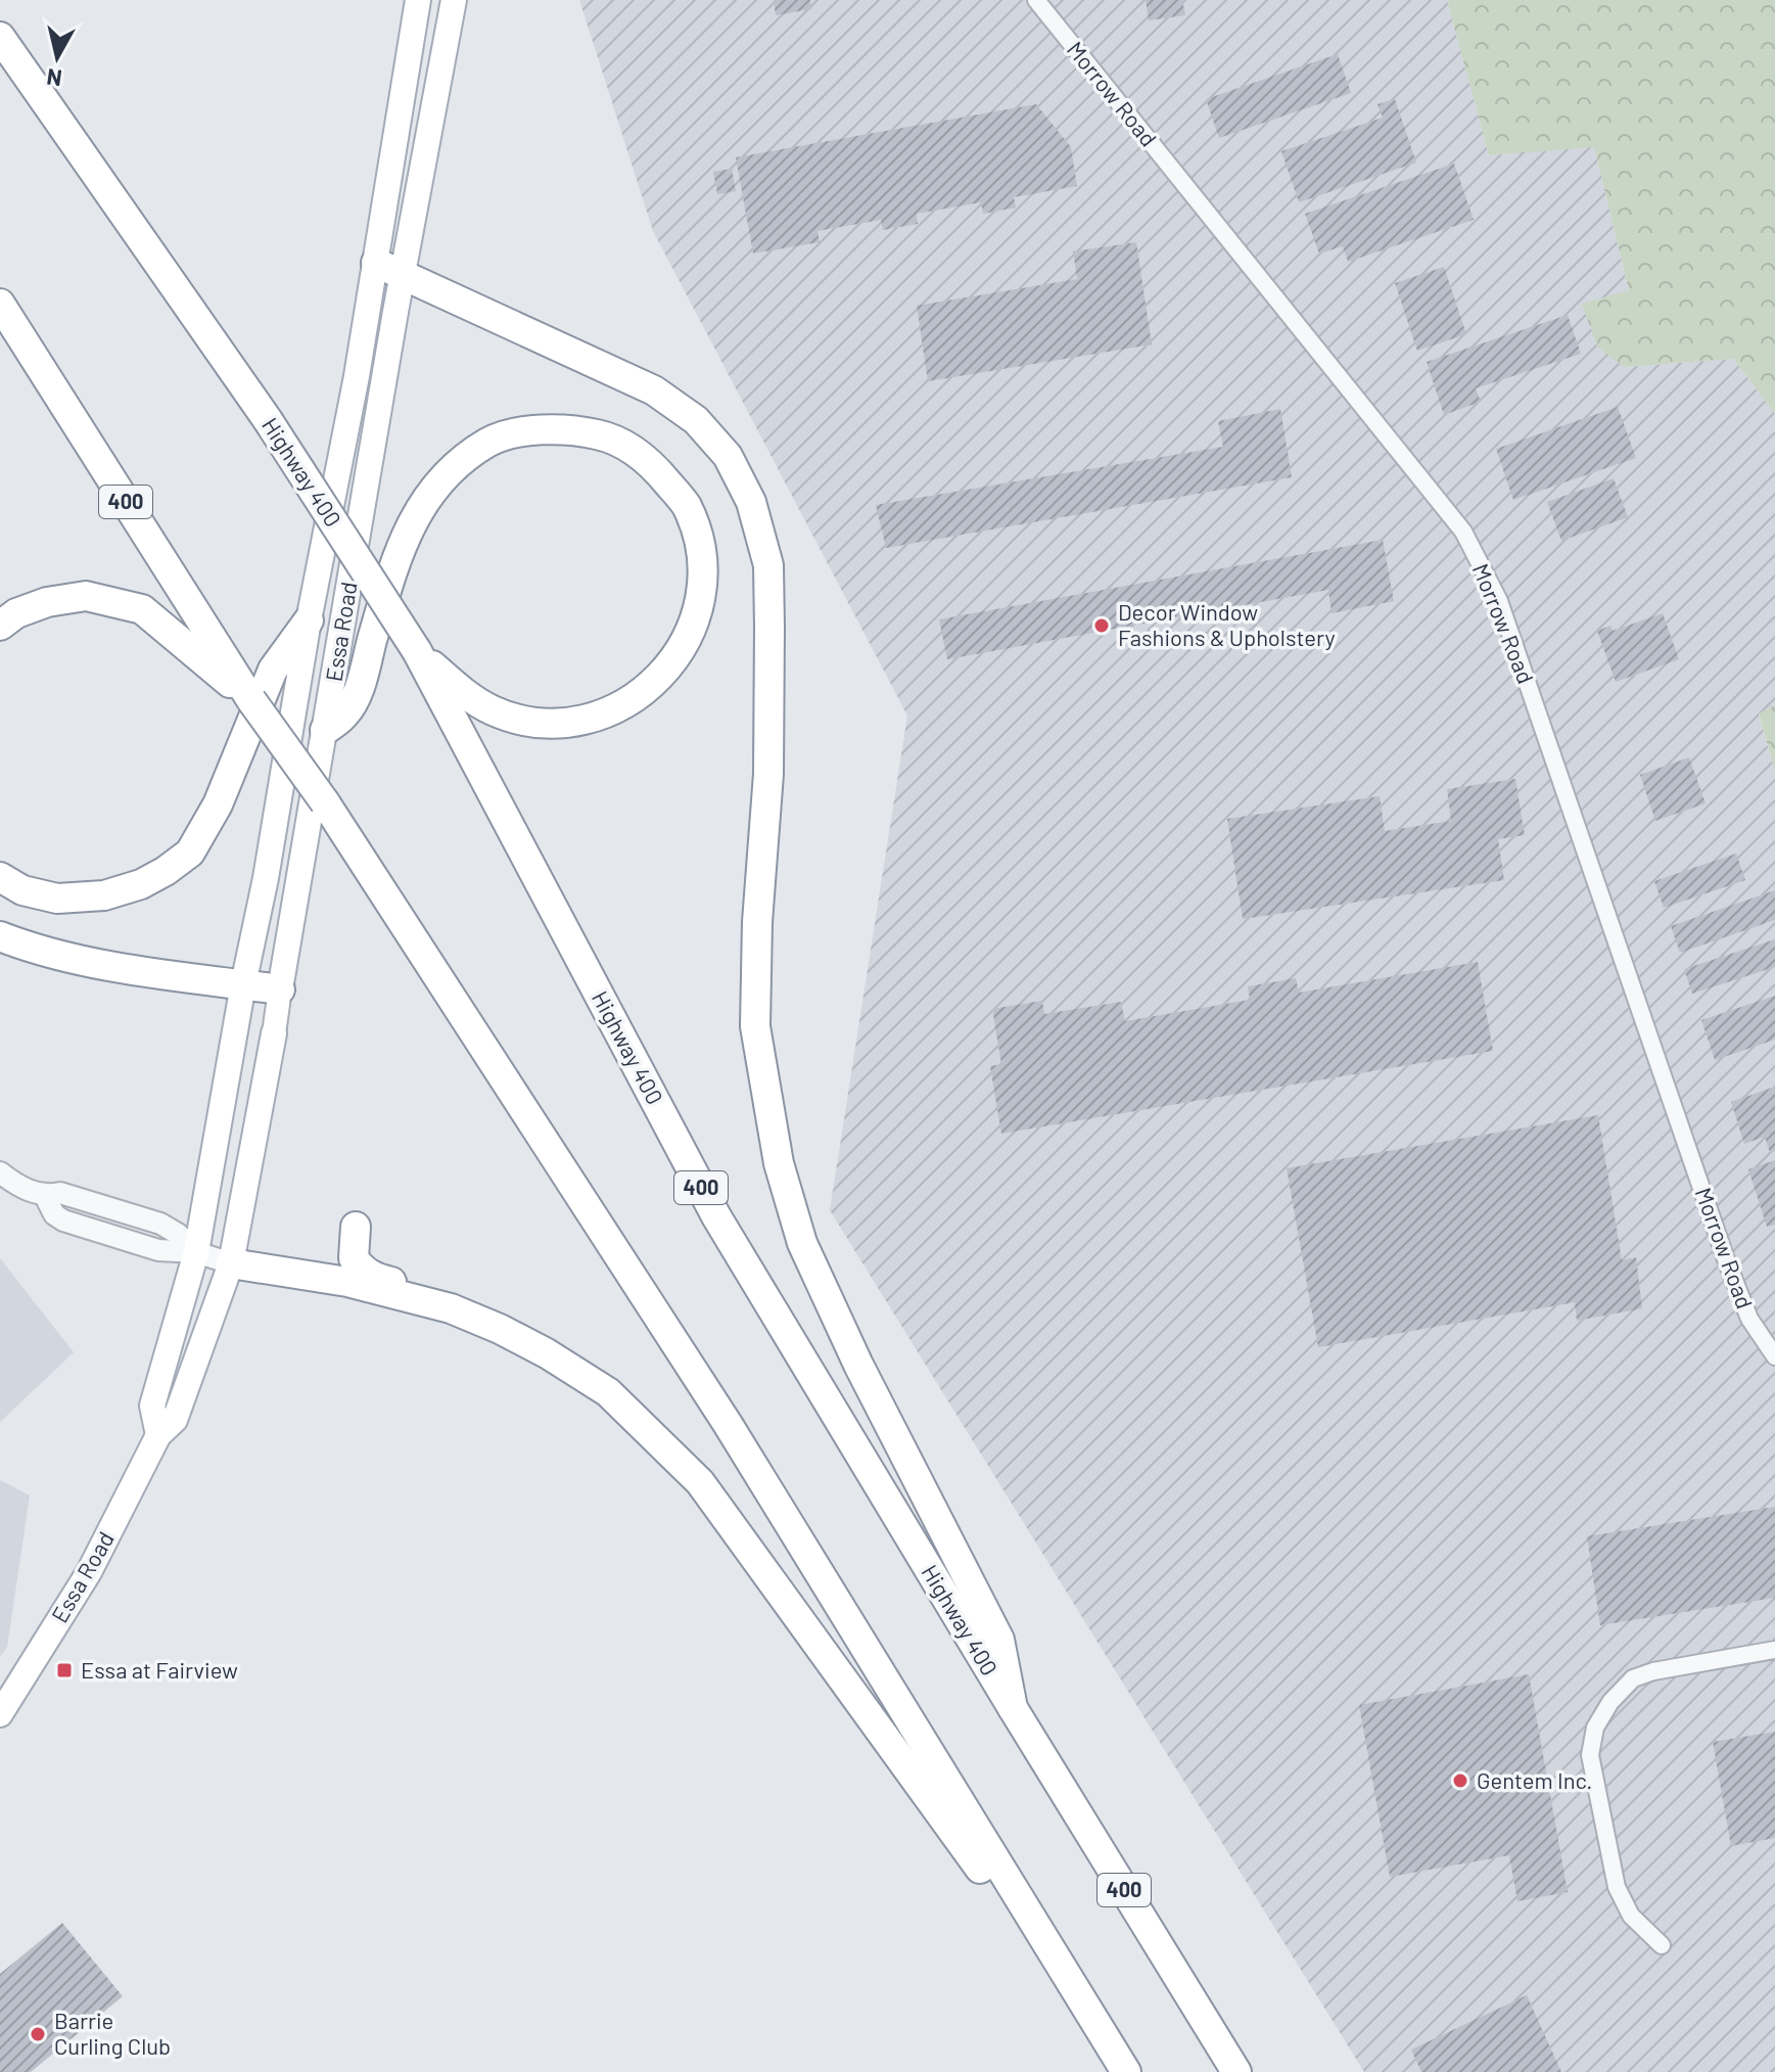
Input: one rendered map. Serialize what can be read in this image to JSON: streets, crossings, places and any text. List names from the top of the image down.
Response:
{
  "streets": {
    "highway": ["Highway 400", "400"],
    "main road": ["Essa Road"],
    "street": ["Morrow Road"]
  },
  "places": {
    "other": ["Decor Window Fashions & Upholstery", "Gentem Inc.", "Barrie Curling Club"],
    "transit": ["Essa at Fairview"]
  },
  "north": "bottom"
}
